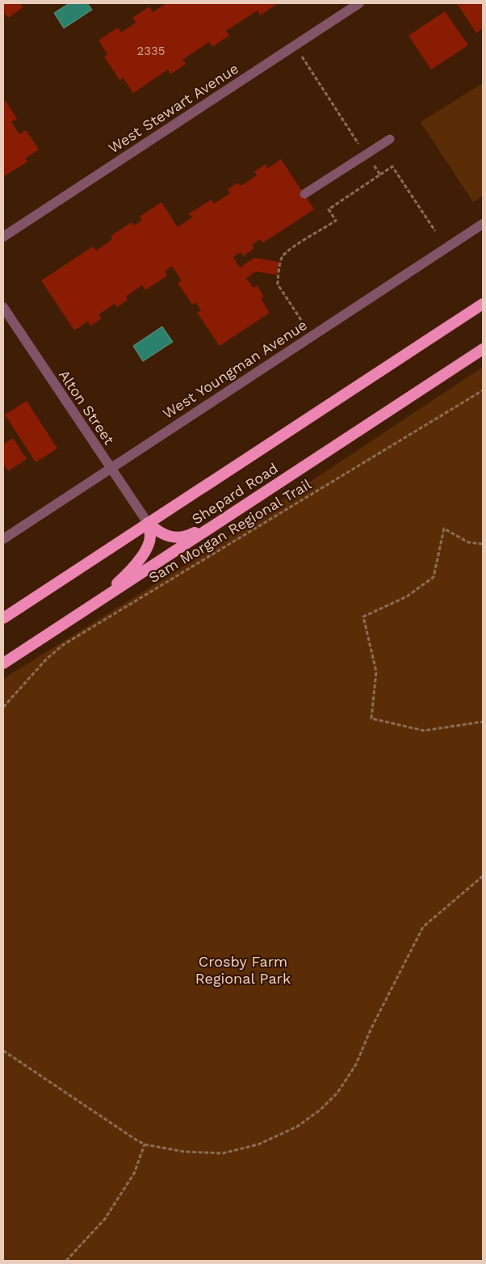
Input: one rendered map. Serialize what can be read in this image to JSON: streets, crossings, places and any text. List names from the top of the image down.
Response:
{
  "streets": {
    "highway": ["Shepard Road"],
    "street": ["West Stewart Avenue", "West Youngman Avenue", "Alton Street"],
    "path": ["Sam Morgan Regional Trail"]
  },
  "crossings": [
    ["West Youngman Avenue", "Alton Street"],
    ["Alton Street", "Shepard Road"]
  ],
  "parks": ["Crosby Farm Regional Park"],
  "house_numbers": ["2335"]
}
